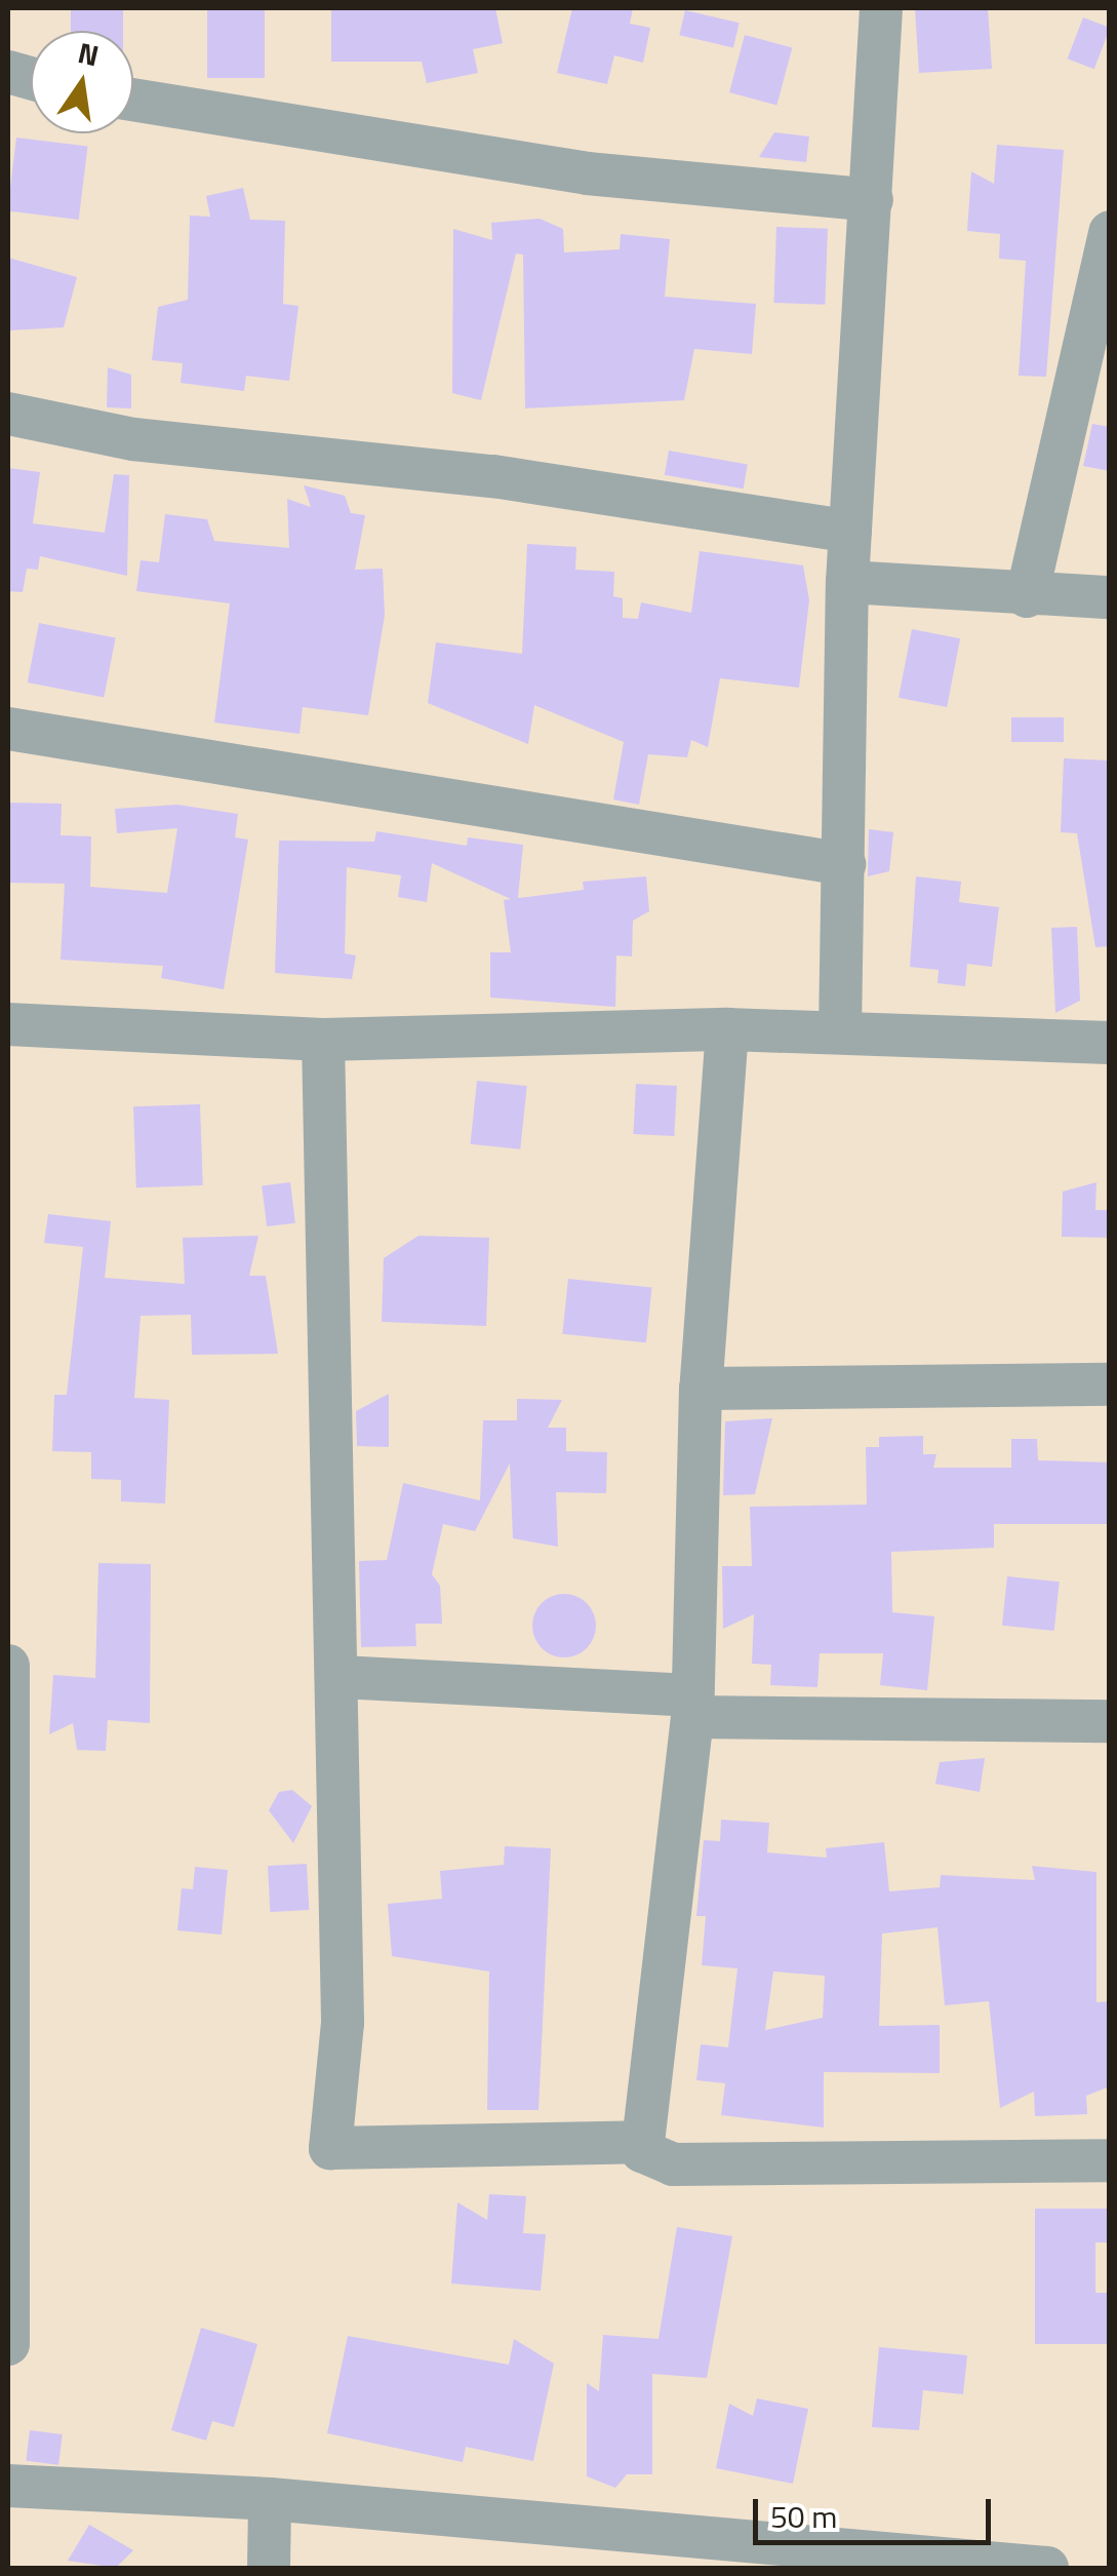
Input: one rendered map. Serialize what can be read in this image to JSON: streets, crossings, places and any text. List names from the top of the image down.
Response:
{
  "scale_bar": "50 m",
  "north": "top"
}
